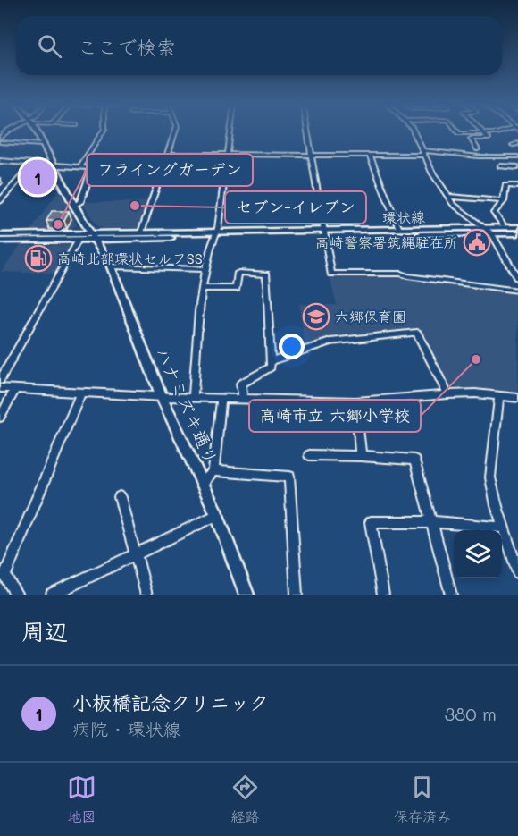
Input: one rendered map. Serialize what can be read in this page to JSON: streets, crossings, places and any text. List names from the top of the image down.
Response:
{
  "streets": {
    "street": ["環状線", "ハナミズキ通り"]
  },
  "crossings": [
    ["環状線", "ハナミズキ通り"]
  ],
  "places": {
    "other": ["セブン-イレブン", "フライングガーデン", "高崎市立 六郷小学校"],
    "public building": ["高崎警察署筑縄駐在所"],
    "fuel station": ["高崎北部環状セルフSS"],
    "school or university": ["六郷保育園"]
  },
  "page": {
    "search": "ここで検索",
    "pins": "1",
    "heading": "周辺",
    "list": [
      {
        "mark": "1",
        "name": "小板橋記念クリニック",
        "note": "病院 · 環状線",
        "value": "380 m"
      }
    ],
    "nav": ["地図", "経路", "保存済み"]
  }
}
